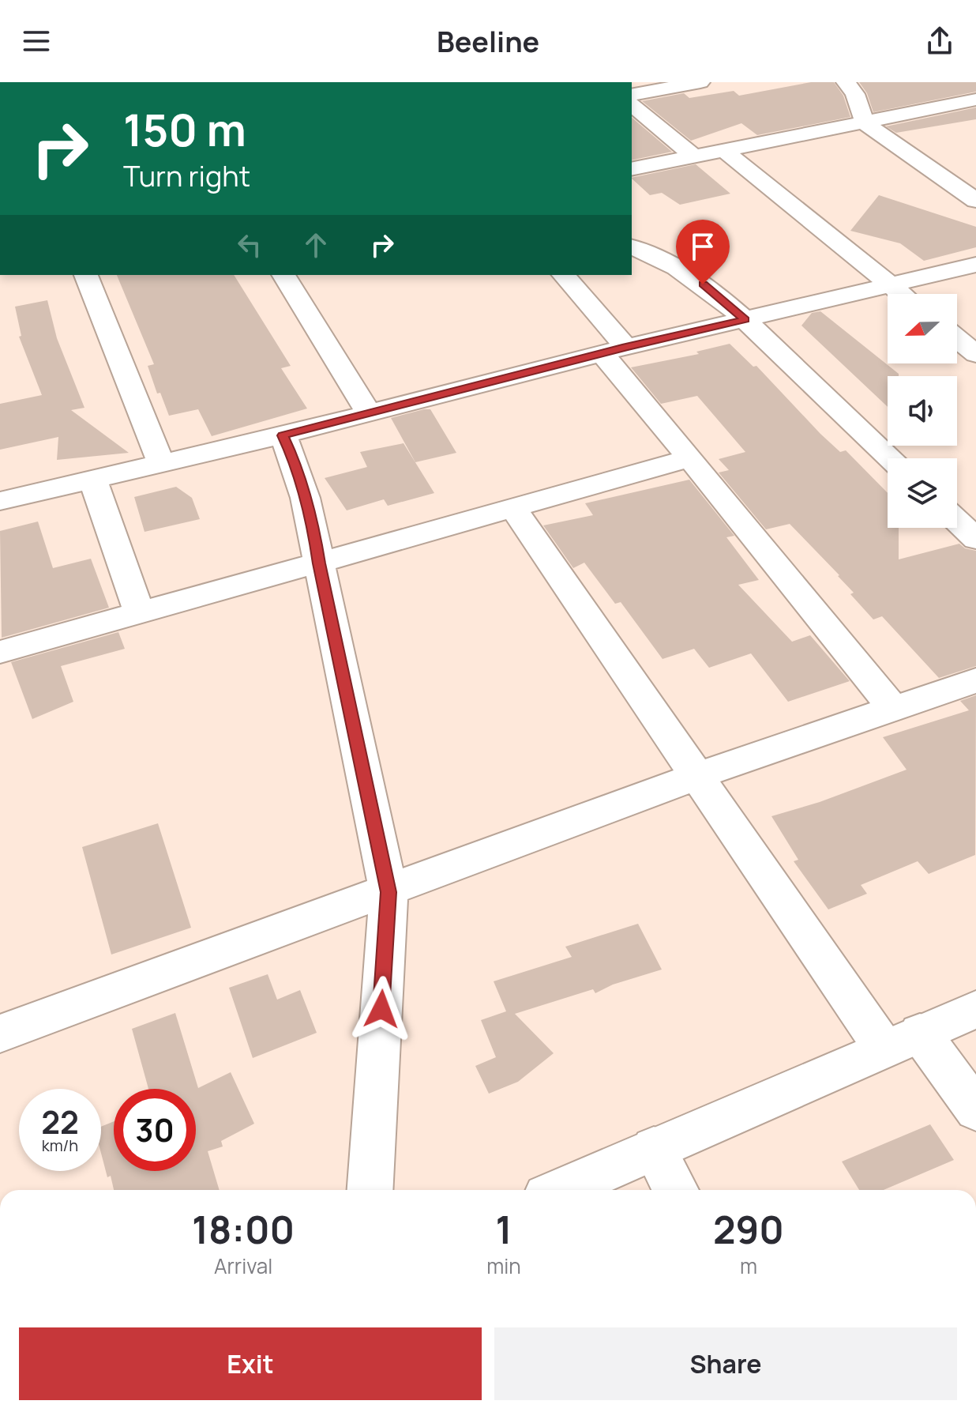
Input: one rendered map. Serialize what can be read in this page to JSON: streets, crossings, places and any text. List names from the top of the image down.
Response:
{
  "north": "left",
  "page": {
    "header": "Beeline",
    "turn": ["150 m", "Turn right"],
    "speed": "22 km/h",
    "limit": "30",
    "eta": [
      "18:00",
      "Arrival",
      "1",
      "min",
      "290",
      "m"
    ],
    "buttons": ["Exit", "Share"]
  }
}
